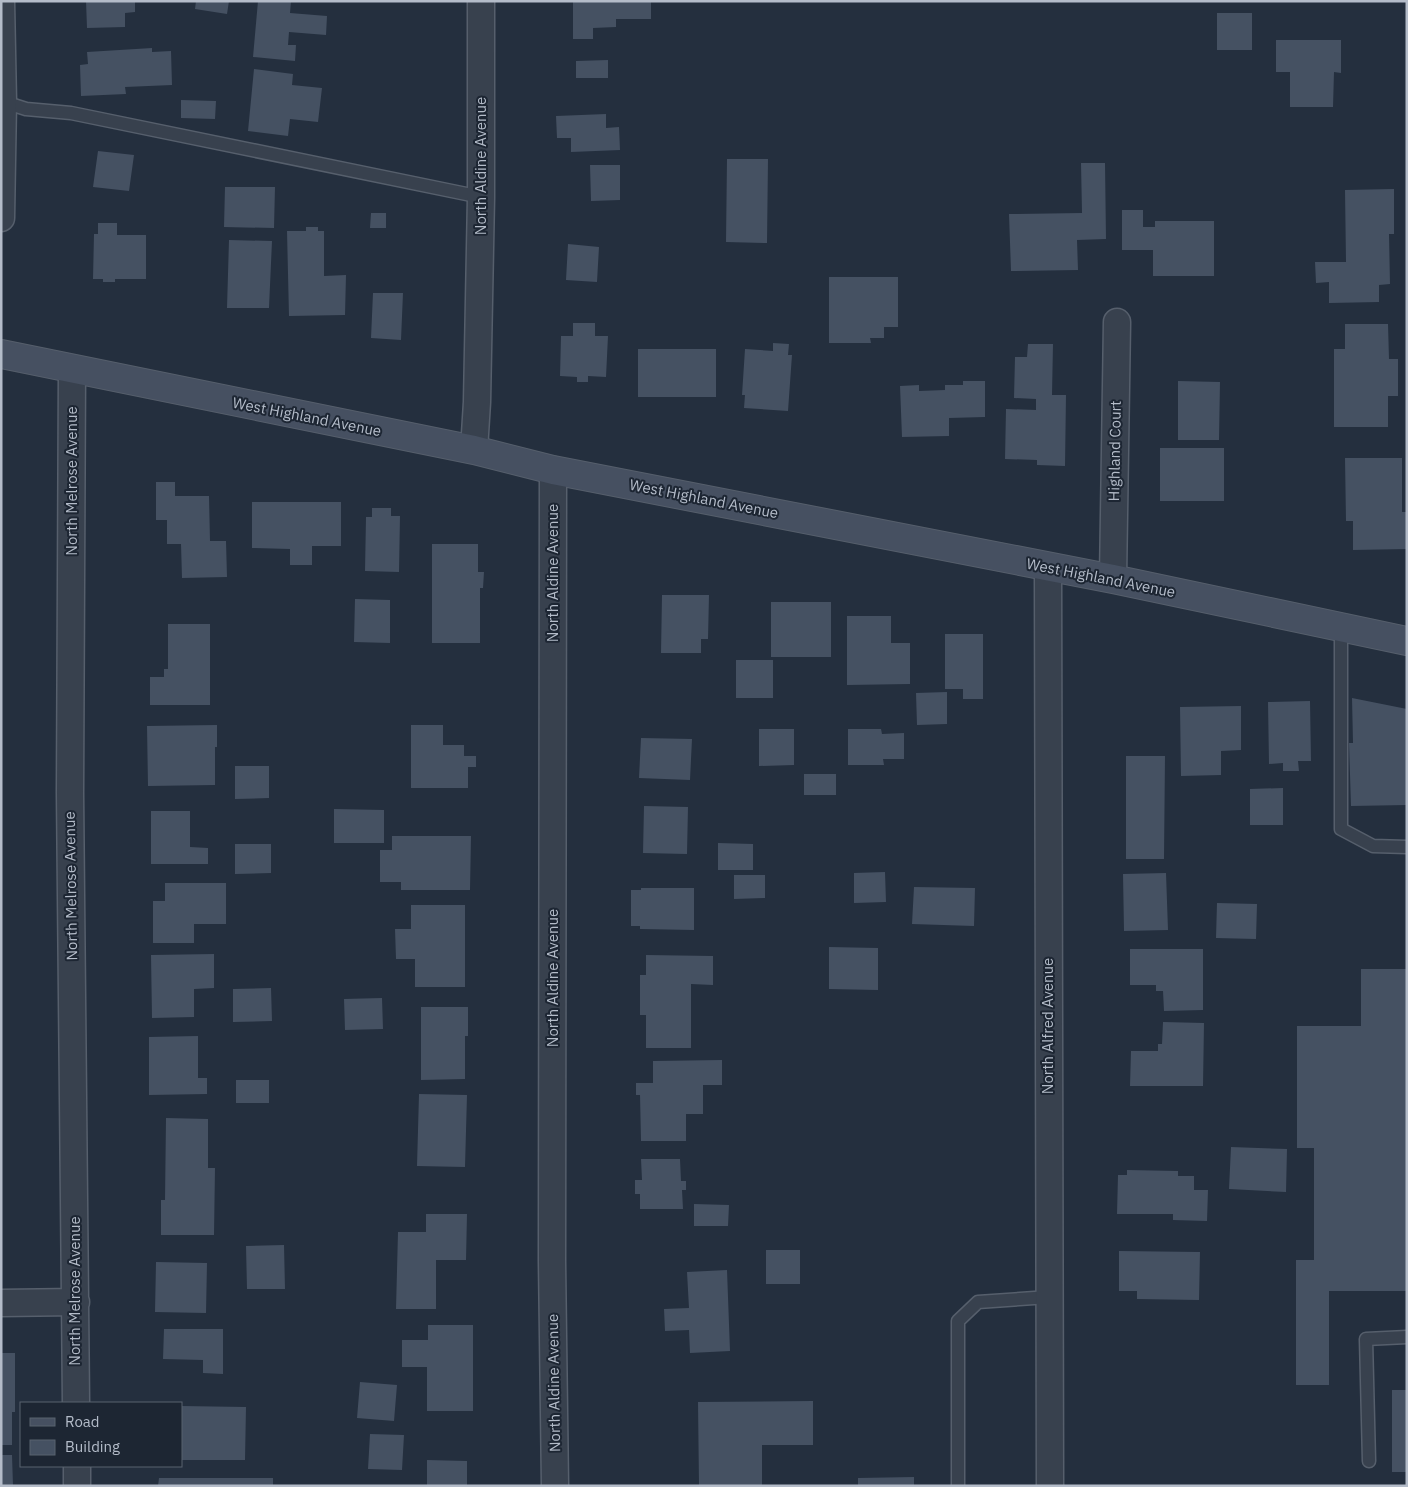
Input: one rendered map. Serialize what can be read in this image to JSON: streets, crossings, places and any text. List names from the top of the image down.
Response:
{
  "streets": {
    "main road": ["West Highland Avenue"],
    "street": [
      "North Aldine Avenue",
      "Highland Court",
      "North Melrose Avenue",
      "North Alfred Avenue"
    ]
  },
  "crossings": [
    ["North Aldine Avenue", "West Highland Avenue"],
    ["West Highland Avenue", "Highland Court"],
    ["West Highland Avenue", "North Melrose Avenue"],
    ["West Highland Avenue", "North Alfred Avenue"]
  ],
  "legend": ["Road", "Building"]
}
